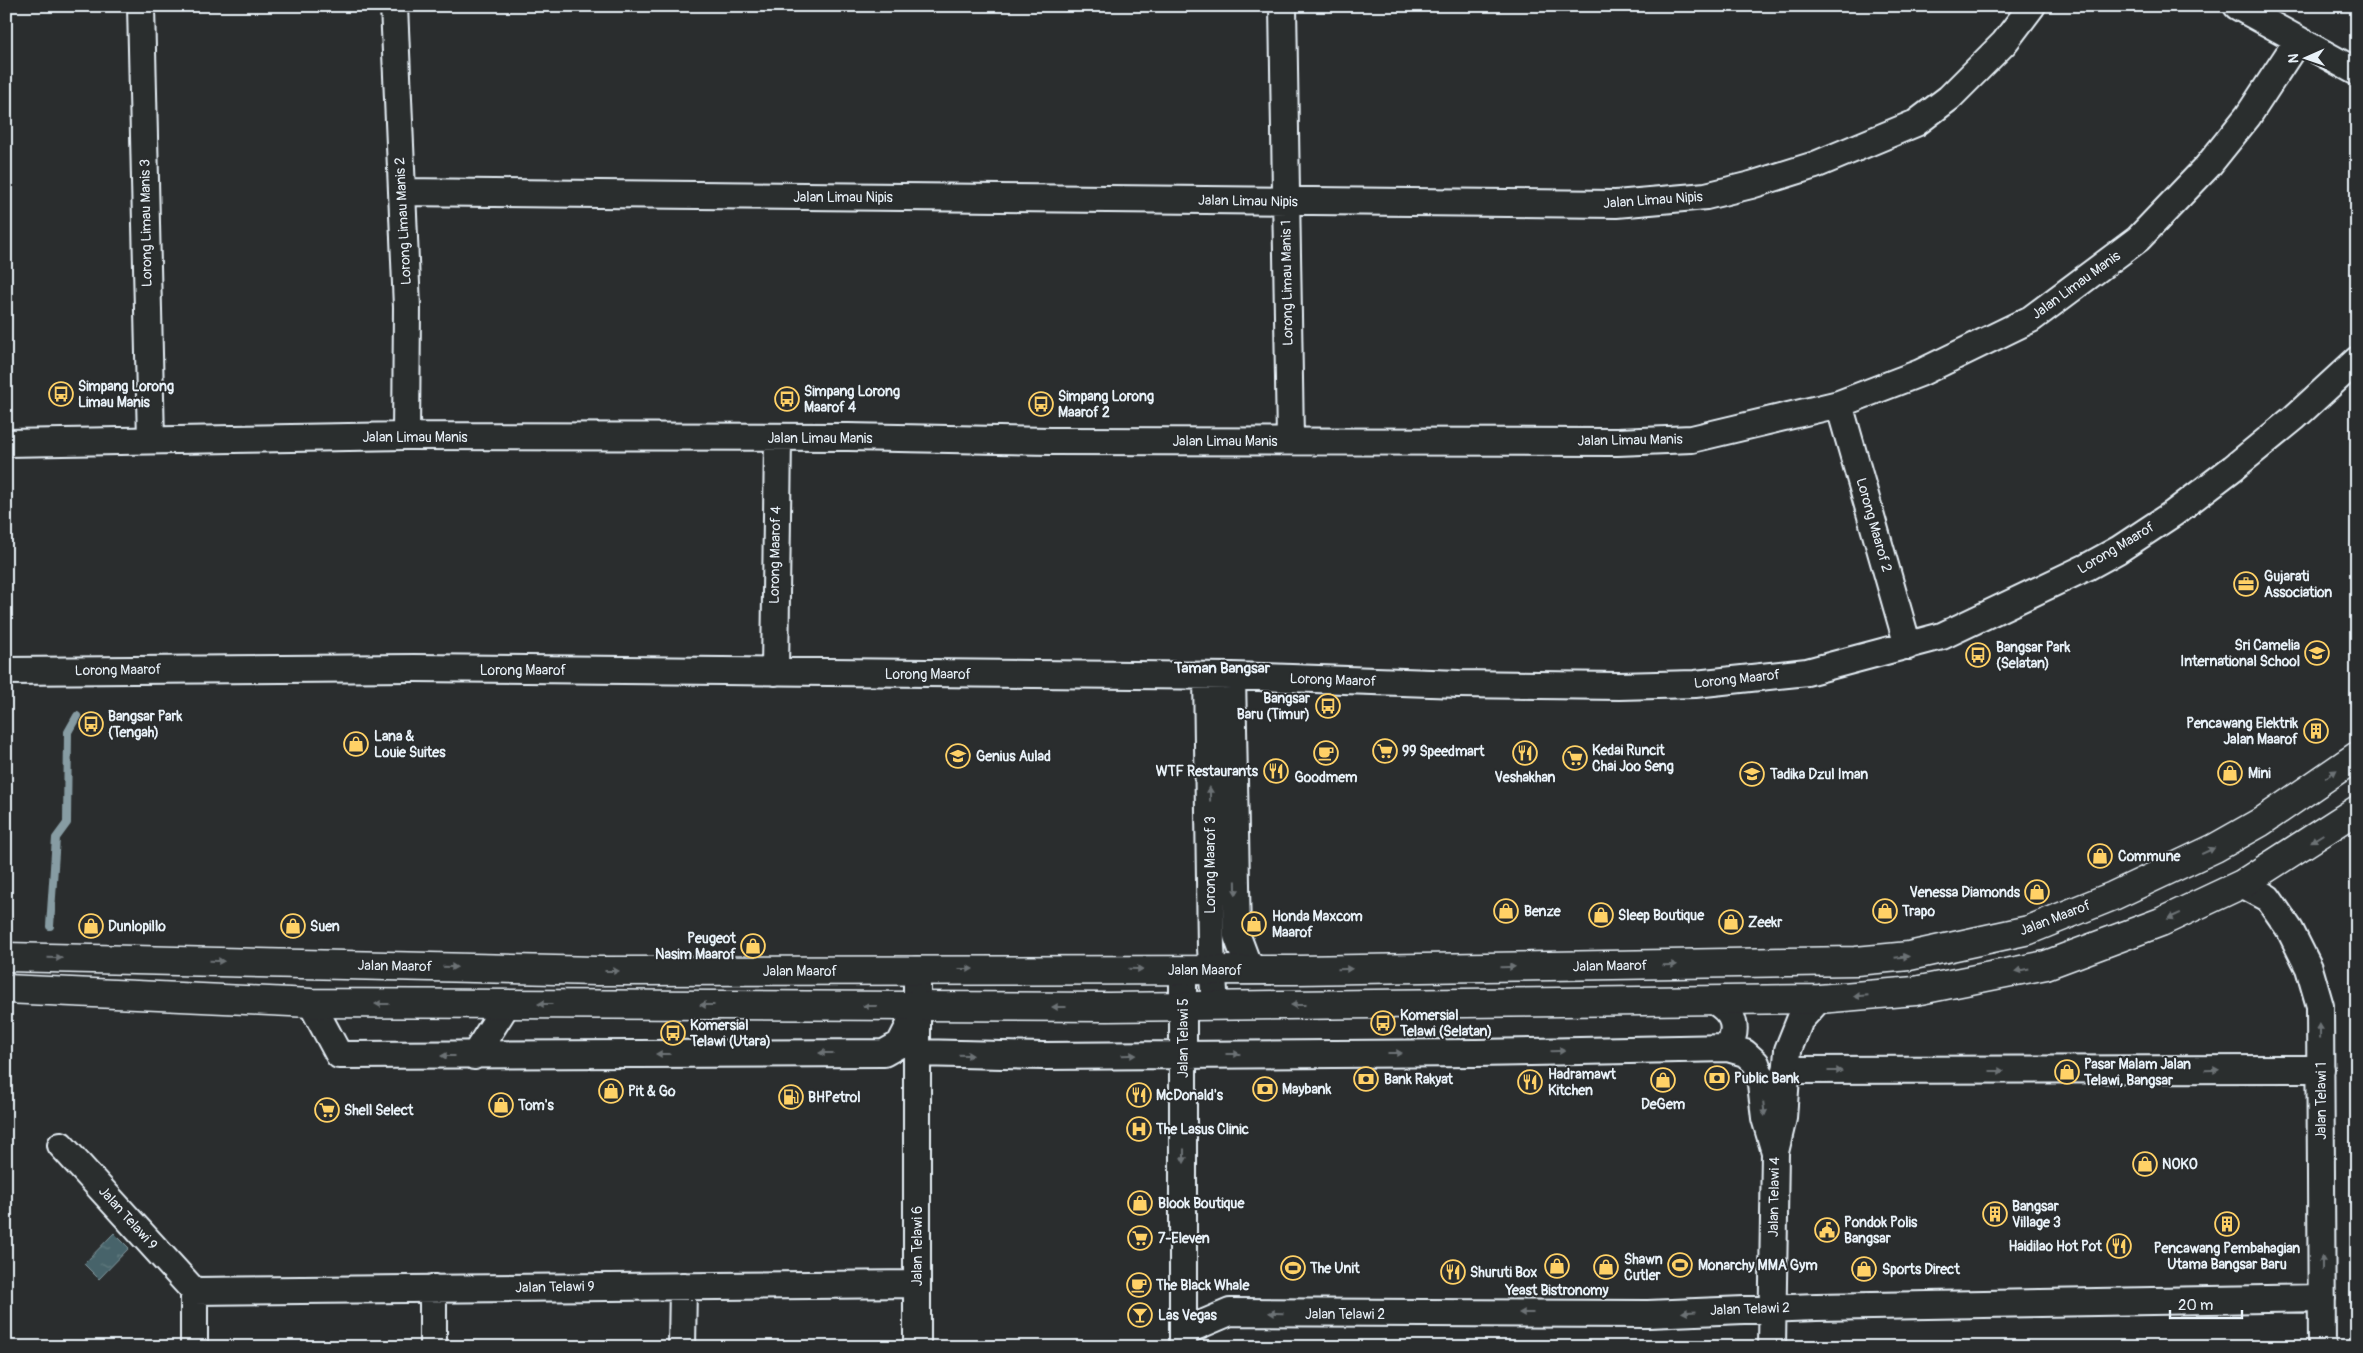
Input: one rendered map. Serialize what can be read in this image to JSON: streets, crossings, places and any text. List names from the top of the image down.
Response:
{
  "streets": {
    "main road": ["Jalan Maarof"],
    "street": [
      "Jalan Limau Nipis",
      "Lorong Limau Manis 2",
      "Lorong Limau Manis 3",
      "Lorong Limau Manis 1",
      "Jalan Limau Manis",
      "Lorong Maarof 2",
      "Lorong Maarof",
      "Lorong Maarof 4",
      "Lorong Maarof 3",
      "Jalan Telawi 5",
      "Jalan Telawi 1",
      "Jalan Telawi 4",
      "Jalan Telawi 9",
      "Jalan Telawi 6",
      "Jalan Telawi 2"
    ]
  },
  "crossings": [
    ["Jalan Limau Nipis", "Lorong Limau Manis 2"],
    ["Jalan Limau Nipis", "Lorong Limau Manis 1"],
    ["Lorong Limau Manis 2", "Jalan Limau Manis"],
    ["Lorong Limau Manis 3", "Jalan Limau Manis"],
    ["Lorong Limau Manis 1", "Jalan Limau Manis"],
    ["Jalan Limau Manis", "Lorong Maarof 2"],
    ["Jalan Limau Manis", "Lorong Maarof 4"],
    ["Lorong Maarof 2", "Lorong Maarof"],
    ["Lorong Maarof", "Lorong Maarof 4"],
    ["Lorong Maarof 3", "Jalan Maarof"],
    ["Jalan Maarof", "Jalan Telawi 5"],
    ["Jalan Maarof", "Jalan Telawi 6"],
    ["Jalan Telawi 5", "Jalan Telawi 2"],
    ["Jalan Telawi 1", "Jalan Telawi 2"],
    ["Jalan Telawi 4", "Jalan Telawi 2"],
    ["Jalan Telawi 9", "Jalan Telawi 6"]
  ],
  "one_way": ["Jalan Telawi 5", "Jalan Telawi 1", "Jalan Telawi 2"],
  "districts": ["Taman Bangsar"],
  "places": {
    "bus stop": [
      "Simpang Lorong Limau Manis",
      "Simpang Lorong Maarof 4",
      "Simpang Lorong Maarof 2",
      "Bangsar Park (Selatan)",
      "Bangsar Baru (Timur)",
      "Bangsar Park (Tengah)",
      "Komersial Telawi (Selatan)",
      "Komersial Telawi (Utara)"
    ],
    "office": ["Gujarati Association"],
    "school or university": ["Sri Camelia International School", "Genius Aulad", "Tadika Dzul Iman"],
    "building": ["Pencawang Elektrik Jalan Maarof", "Bangsar Village 3", "Pencawang Pembahagian Utama Bangsar Baru"],
    "shop": [
      "Lana & Louie Suites",
      "Mini",
      "Commune",
      "Venessa Diamonds",
      "Benze",
      "Trapo",
      "Sleep Boutique",
      "Zeekr",
      "Honda Maxcom Maarof",
      "Dunlopillo",
      "Suen",
      "Peugeot Nasim Maarof",
      "Pasar Malam Jalan Telawi, Bangsar",
      "DeGem",
      "Pit & Go",
      "Tom's",
      "NOKO",
      "Blook Boutique",
      "Yeast Bistronomy",
      "Shawn Cutler",
      "Sports Direct"
    ],
    "supermarket": [
      "99 Speedmart",
      "Kedai Runcit Chai Joo Seng",
      "Shell Select",
      "7-Eleven"
    ],
    "cafe": ["Goodmem", "The Black Whale"],
    "restaurant": [
      "Veshakhan",
      "WTF Restaurants",
      "Hadramawt Kitchen",
      "McDonald's",
      "Haidilao Hot Pot",
      "Shuruti Box"
    ],
    "bank": ["Public Bank", "Bank Rakyat", "Maybank"],
    "fuel station": ["BHPetrol"],
    "hospital": ["The Lasus Clinic"],
    "public building": ["Pondok Polis Bangsar"],
    "sports": ["Monarchy MMA Gym", "The Unit"],
    "bar": ["Las Vegas"]
  },
  "scale_bar": "20 m",
  "north": "left"
}
